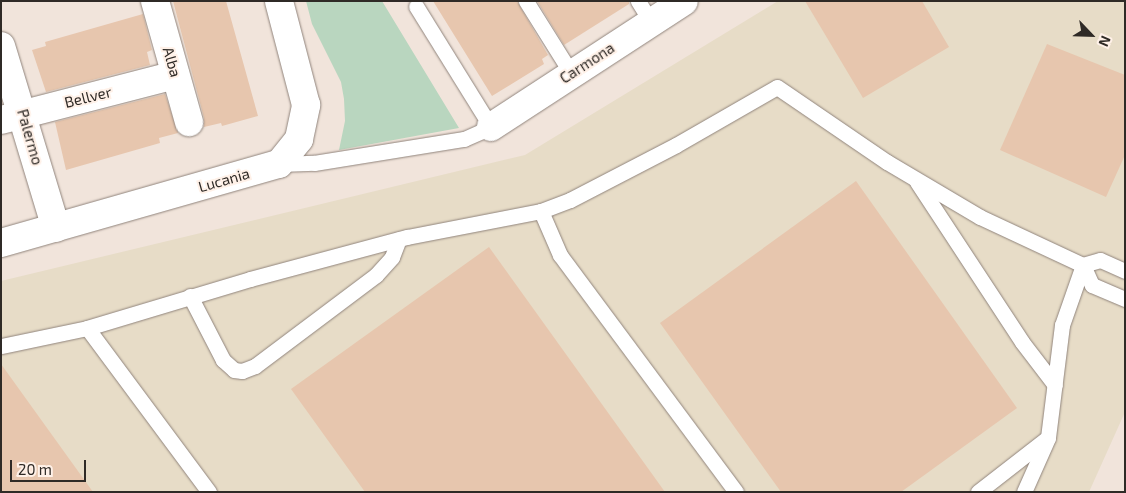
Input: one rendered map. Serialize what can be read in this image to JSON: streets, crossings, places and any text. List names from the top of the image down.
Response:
{
  "streets": {
    "street": [
      "Alba",
      "Carmona",
      "Bellver",
      "Palermo",
      "Lucania"
    ]
  },
  "crossings": [
    ["Alba", "Bellver"],
    ["Bellver", "Palermo"],
    ["Palermo", "Lucania"]
  ],
  "scale_bar": "20 m",
  "north": "bottom right"
}
